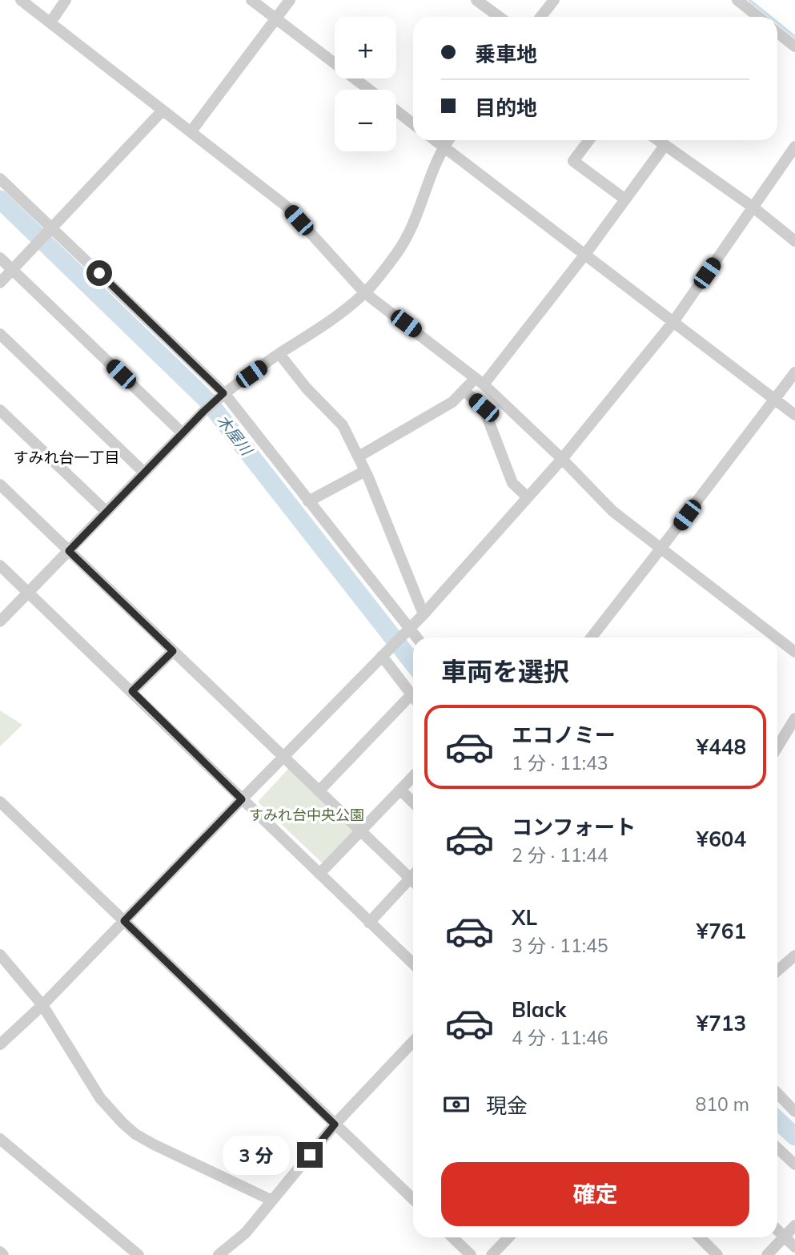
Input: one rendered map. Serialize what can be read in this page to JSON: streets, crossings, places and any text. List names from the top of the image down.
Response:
{
  "districts": ["すみれ台一丁目"],
  "water": ["木屋川"],
  "parks": ["すみれ台中央公園"],
  "page": {
    "map_buttons": ["+", "−"],
    "banner": ["乗車地", "目的地"],
    "heading": "車両を選択",
    "list": [
      {
        "name": "エコノミー",
        "note": "1 分 · 11:43",
        "value": "¥448"
      },
      {
        "name": "コンフォート",
        "note": "2 分 · 11:44",
        "value": "¥604"
      },
      {
        "name": "XL",
        "note": "3 分 · 11:45",
        "value": "¥761"
      },
      {
        "name": "Black",
        "note": "4 分 · 11:46",
        "value": "¥713"
      }
    ],
    "pay": ["現金", "810 m"],
    "bubble": "3 分",
    "buttons": "確定"
  }
}
